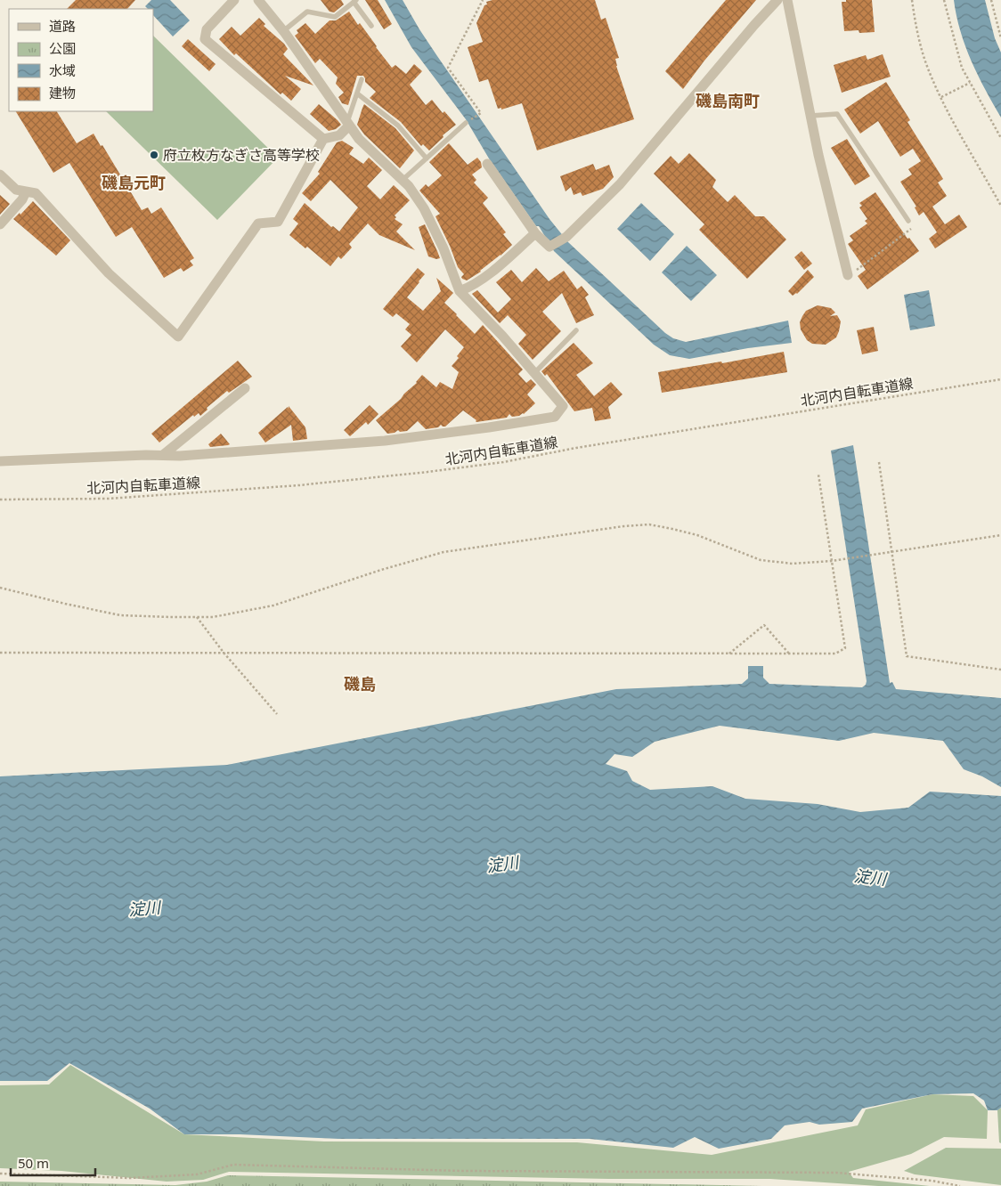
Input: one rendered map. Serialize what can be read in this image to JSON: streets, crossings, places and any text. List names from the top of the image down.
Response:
{
  "streets": {
    "path": ["北河内自転車道線"]
  },
  "districts": ["磯島南町", "磯島元町", "磯島"],
  "water": ["淀川"],
  "places": ["府立枚方なぎさ高等学校"],
  "legend": [
    "道路",
    "公園",
    "水域",
    "建物"
  ],
  "scale_bar": "50 m"
}
